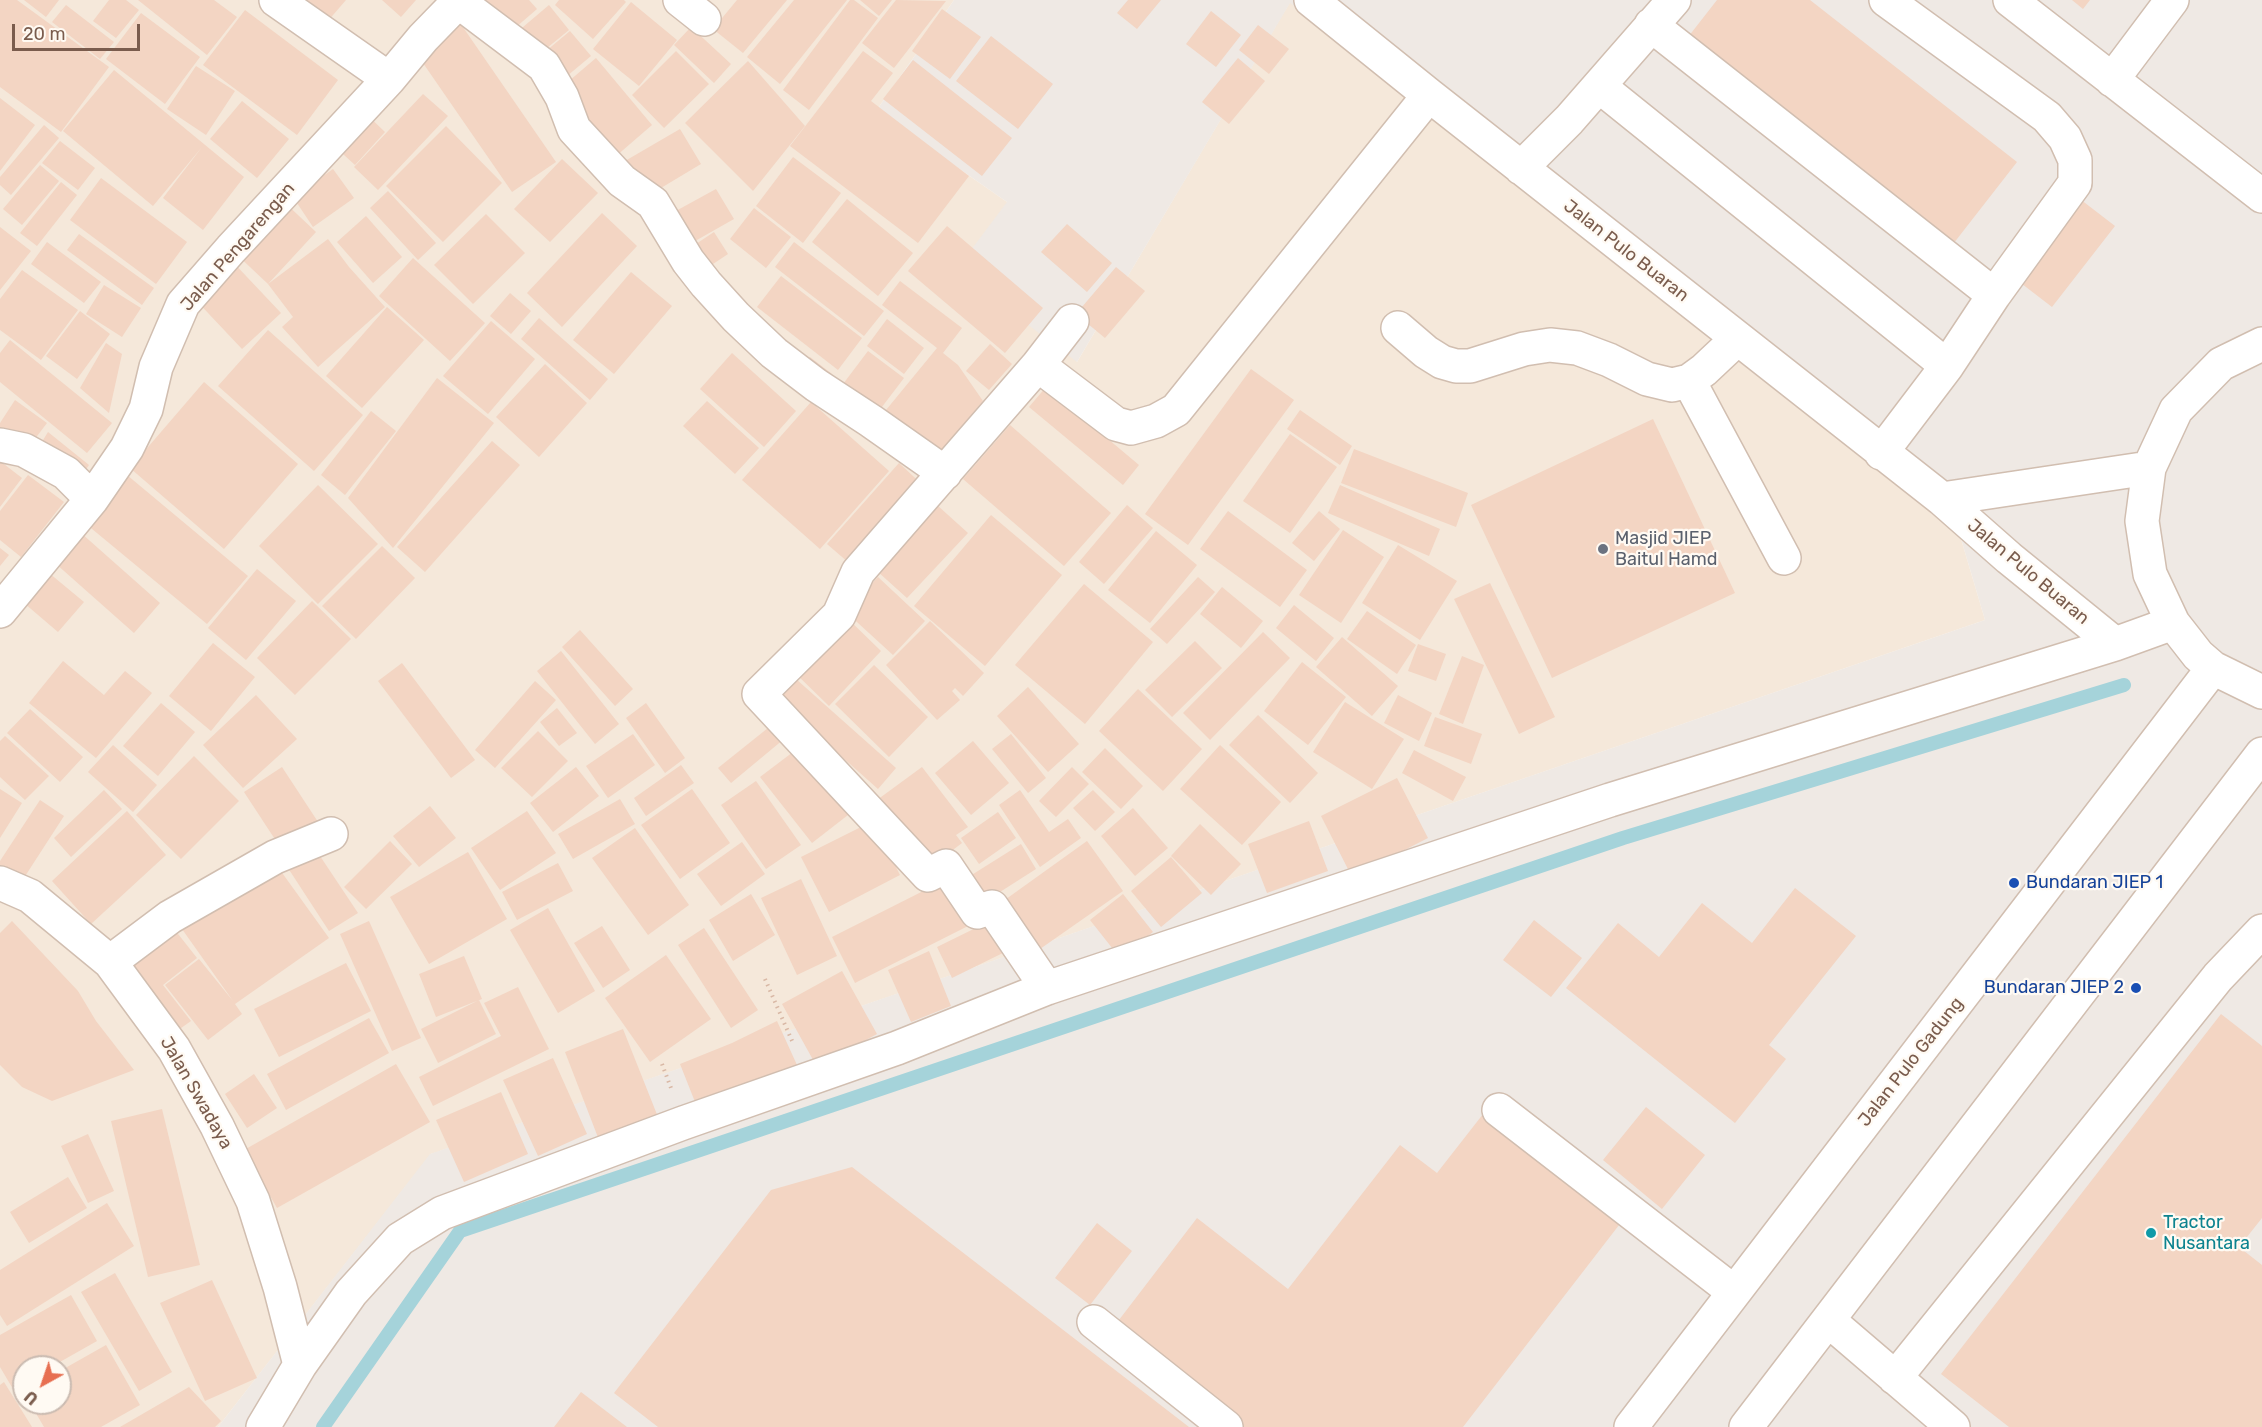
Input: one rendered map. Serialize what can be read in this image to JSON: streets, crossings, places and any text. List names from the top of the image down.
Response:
{
  "streets": {
    "street": [
      "Jalan Pengarengan",
      "Jalan Pulo Buaran",
      "Jalan Pulo Gadung",
      "Jalan Swadaya"
    ]
  },
  "places": [
    "Masjid JIEP Baitul Hamd",
    "Bundaran JIEP 1",
    "Bundaran JIEP 2",
    "Tractor Nusantara"
  ],
  "scale_bar": "20 m",
  "north": "bottom left"
}
